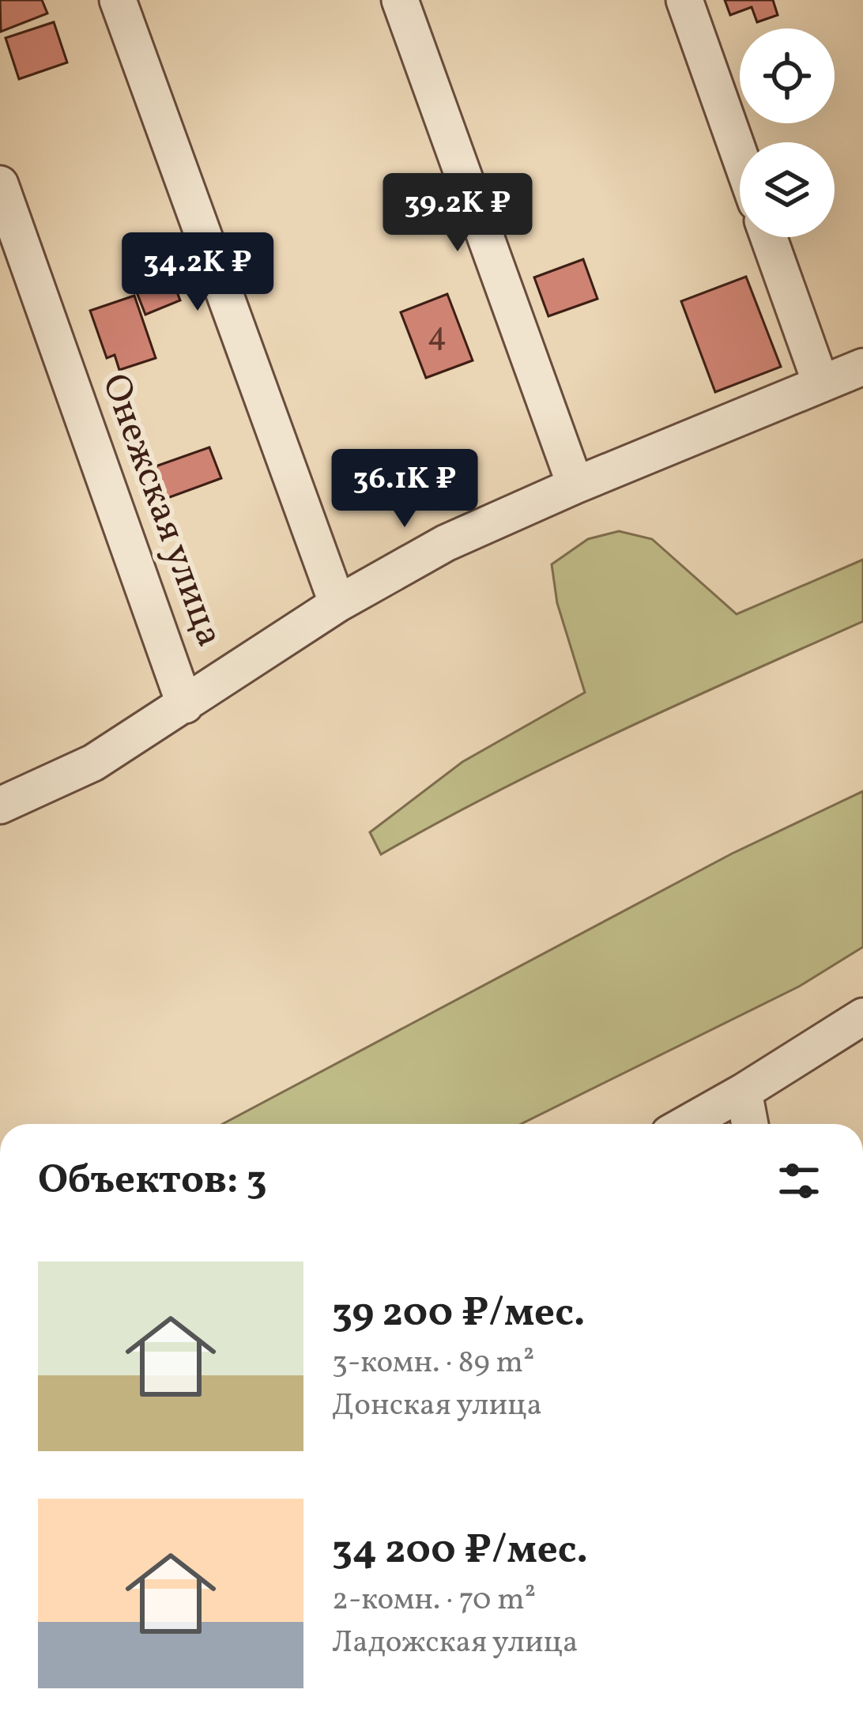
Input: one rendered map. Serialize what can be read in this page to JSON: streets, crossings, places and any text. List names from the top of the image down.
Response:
{
  "streets": {
    "street": ["Онежская улица"]
  },
  "house_numbers": ["4"],
  "page": {
    "price": ["39.2K ₽", "34.2K ₽", "36.1K ₽"],
    "heading": "Объектов: 3",
    "list": [
      {
        "name": "39 200 ₽/мес.",
        "note": "3-комн. · 89 m² · Донская улица"
      },
      {
        "name": "34 200 ₽/мес.",
        "note": "2-комн. · 70 m² · Ладожская улица"
      }
    ]
  }
}
